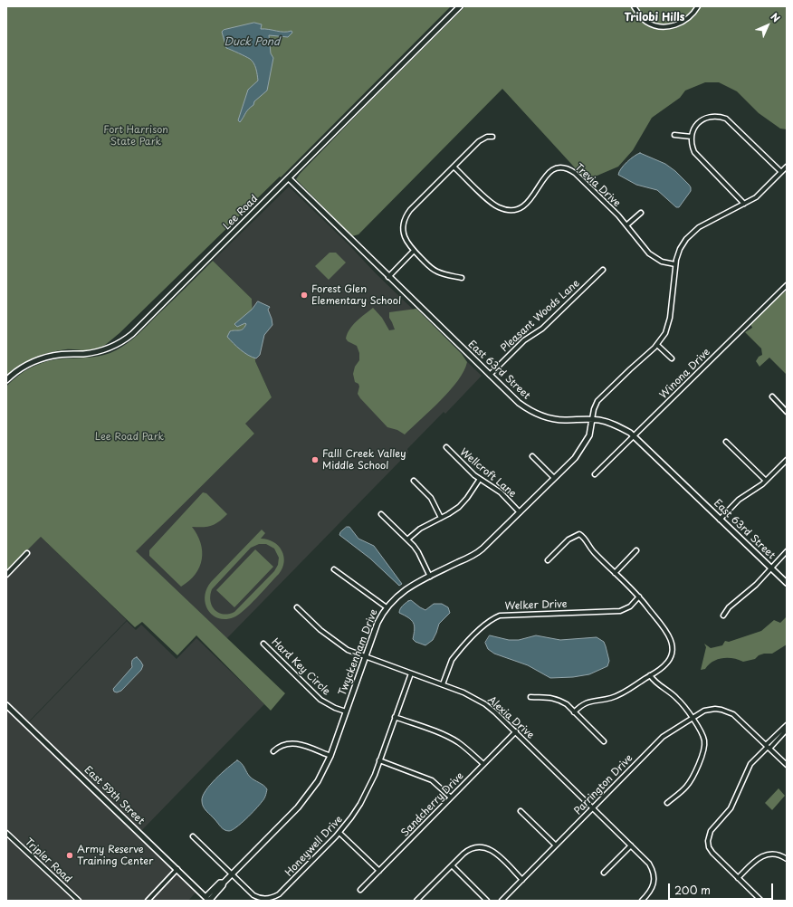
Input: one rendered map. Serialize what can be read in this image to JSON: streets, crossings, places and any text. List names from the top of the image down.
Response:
{
  "streets": {
    "street": [
      "Trevia Drive",
      "Lee Road",
      "Pleasant Woods Lane",
      "East 63rd Street",
      "Winona Drive",
      "Wellcroft Lane",
      "Welker Drive",
      "Twyckenham Drive",
      "Hard Key Circle",
      "Alexia Drive",
      "Parrington Drive",
      "East 59th Street",
      "Sandcherry Drive",
      "Honeywell Drive",
      "Tripler Road"
    ]
  },
  "crossings": [
    ["Lee Road", "East 63rd Street"],
    ["Pleasant Woods Lane", "East 63rd Street"],
    ["East 63rd Street", "Winona Drive"],
    ["East 63rd Street", "Twyckenham Drive"],
    ["Wellcroft Lane", "Twyckenham Drive"],
    ["Welker Drive", "Alexia Drive"],
    ["Twyckenham Drive", "Hard Key Circle"],
    ["Twyckenham Drive", "Alexia Drive"],
    ["Twyckenham Drive", "East 59th Street"],
    ["Twyckenham Drive", "Honeywell Drive"],
    ["Alexia Drive", "Parrington Drive"],
    ["Alexia Drive", "Sandcherry Drive"],
    ["Alexia Drive", "Honeywell Drive"]
  ],
  "districts": ["Trilobi Hills"],
  "water": ["Duck Pond"],
  "parks": ["Fort Harrison State Park", "Lee Road Park"],
  "places": ["Forest Glen Elementary School", "Falll Creek Valley Middle School", "Army Reserve Training Center"],
  "scale_bar": "200 m",
  "north": "top right"
}
